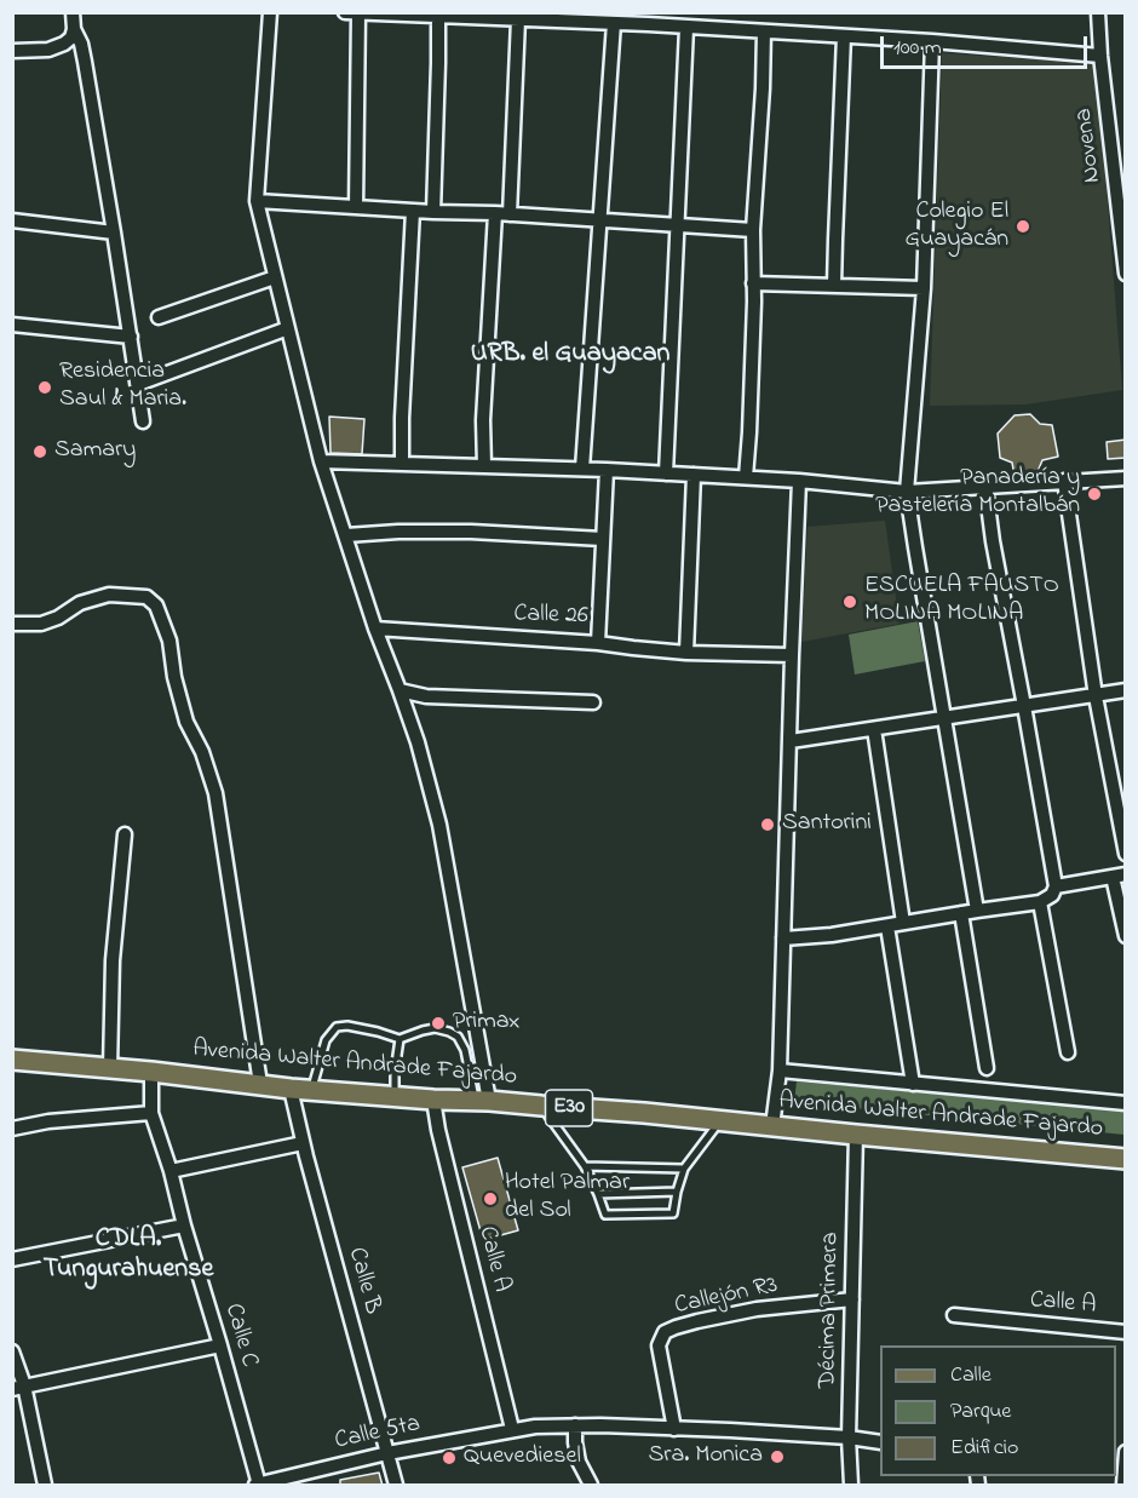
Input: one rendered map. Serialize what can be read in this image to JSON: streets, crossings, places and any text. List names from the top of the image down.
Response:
{
  "streets": {
    "main road": ["Avenida Walter Andrade Fajardo", "E30"],
    "street": [
      "Novena",
      "Calle 26",
      "Calle A",
      "Calle B",
      "Callejón R3",
      "Décima Primera",
      "Calle C",
      "Calle 5ta"
    ]
  },
  "crossings": [
    ["Avenida Walter Andrade Fajardo", "Calle A"],
    ["Avenida Walter Andrade Fajardo", "Calle B"],
    ["Avenida Walter Andrade Fajardo", "Décima Primera"],
    ["Avenida Walter Andrade Fajardo", "Calle C"],
    ["Calle A", "Calle 5ta"],
    ["Calle B", "Calle 5ta"],
    ["Callejón R3", "Décima Primera"],
    ["Calle C", "Calle 5ta"]
  ],
  "districts": ["URB. el Guayacan", "CDLA. Tungurahuense"],
  "places": [
    "Colegio El Guayacán",
    "Residencia Saul & Maria.",
    "Samary",
    "Panadería y Pastelería Montalbán",
    "ESCUELA FAUSTO MOLINA MOLINA",
    "Santorini",
    "Primax",
    "Hotel Palmar del Sol",
    "Sra. Monica",
    "Quevediesel"
  ],
  "legend": ["Calle", "Parque", "Edificio"],
  "scale_bar": "100 m"
}
